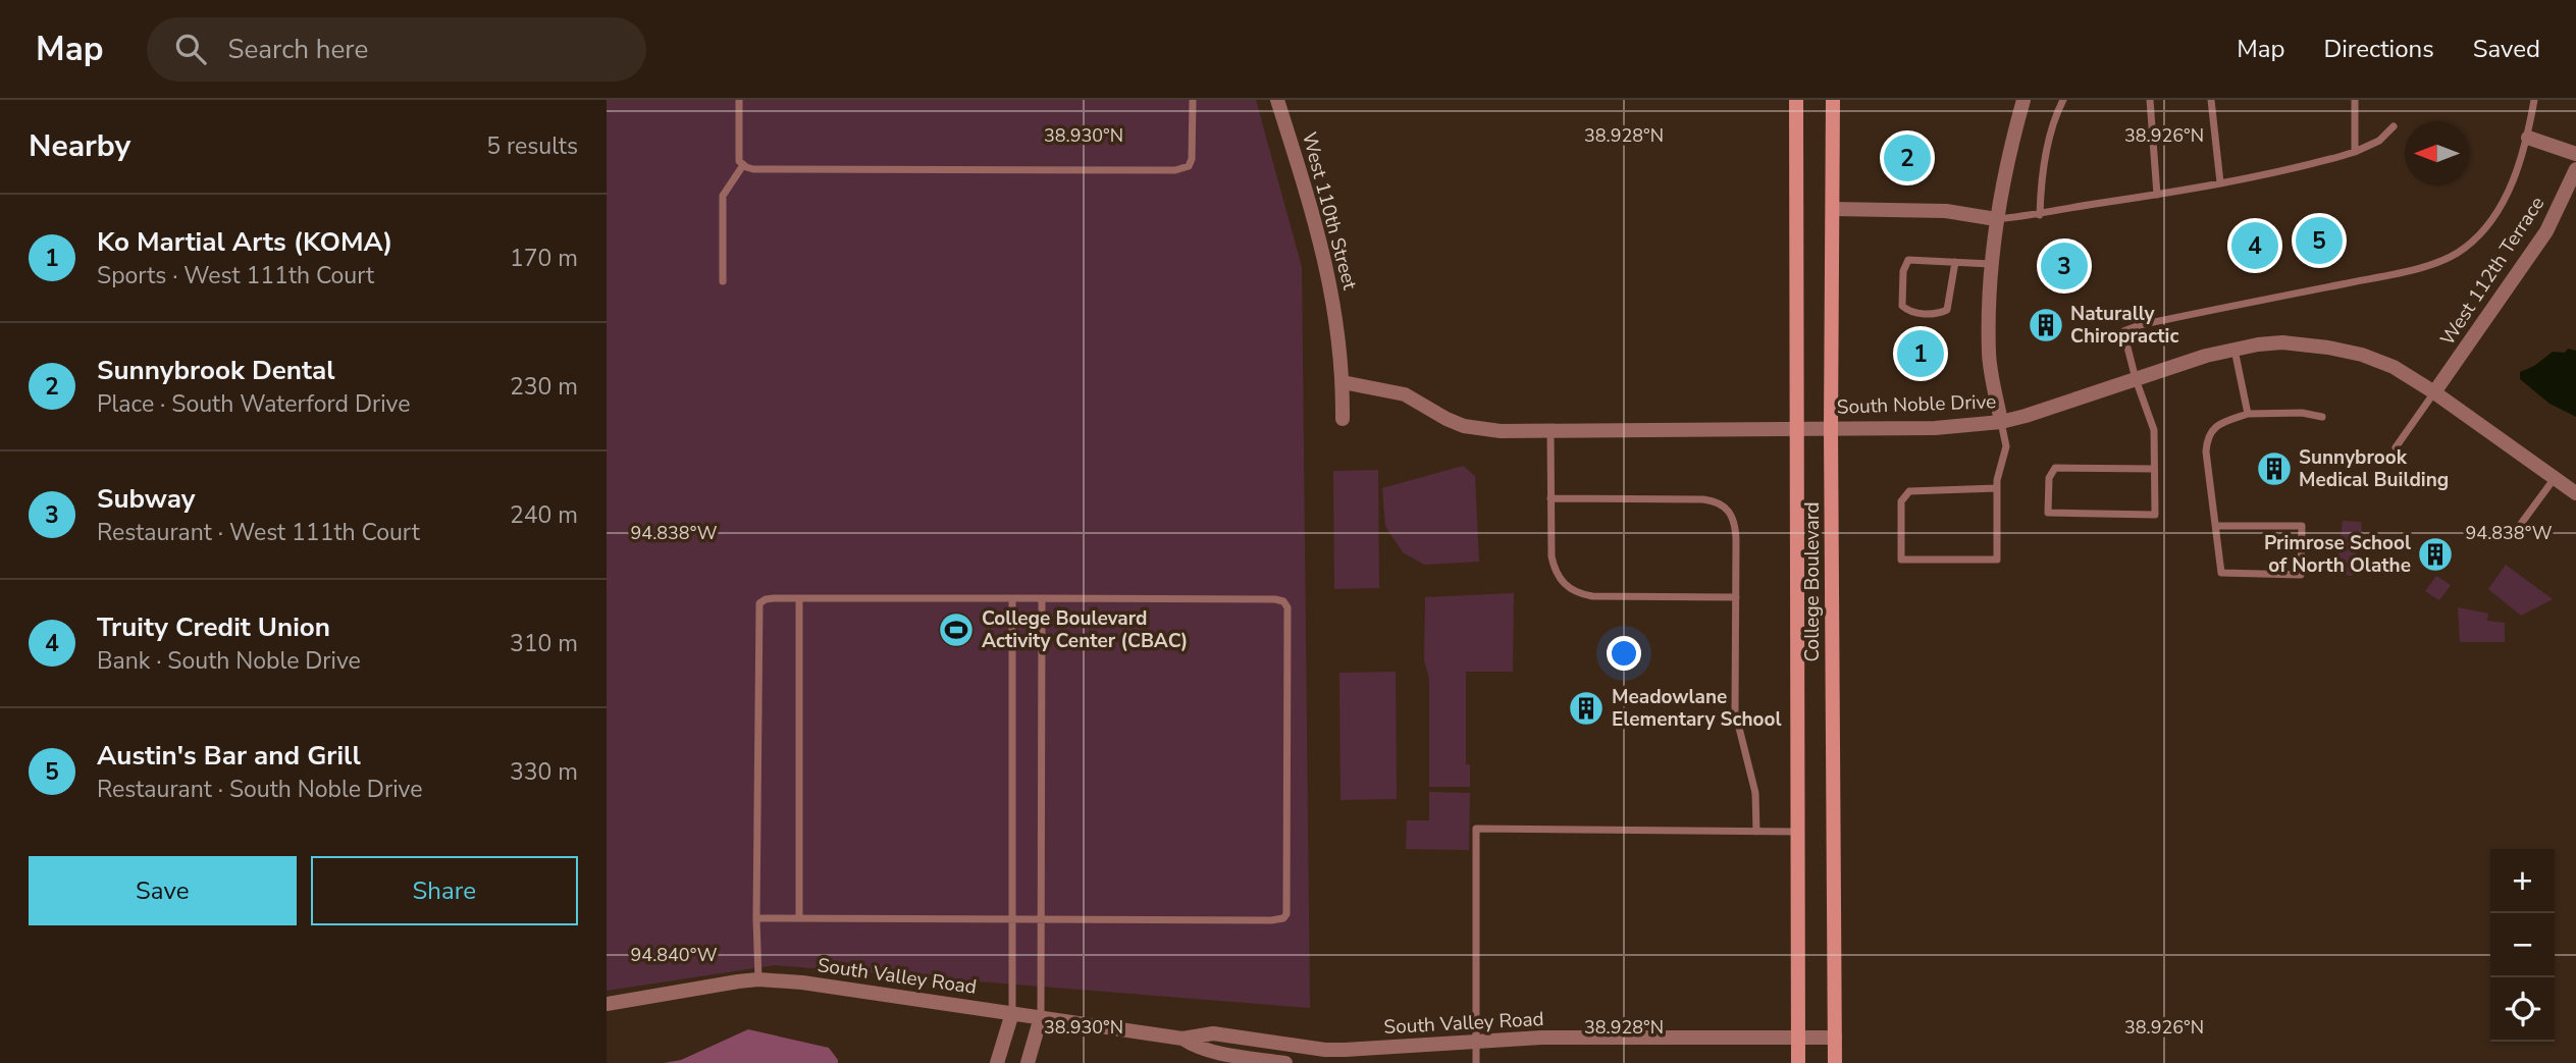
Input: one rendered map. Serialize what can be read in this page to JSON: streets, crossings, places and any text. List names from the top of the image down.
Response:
{
  "streets": {
    "main road": ["College Boulevard"],
    "street": [
      "West 110th Street",
      "West 112th Terrace",
      "South Noble Drive",
      "South Valley Road"
    ]
  },
  "crossings": [
    ["West 110th Street", "South Noble Drive"],
    ["West 112th Terrace", "South Noble Drive"],
    ["South Noble Drive", "College Boulevard"],
    ["College Boulevard", "South Valley Road"]
  ],
  "places": {
    "building": [
      "Naturally Chiropractic",
      "Sunnybrook Medical Building",
      "Primrose School of North Olathe",
      "Meadowlane Elementary School"
    ],
    "sports": ["College Boulevard Activity Center (CBAC)"]
  },
  "north": "left",
  "page": {
    "header": "Map",
    "search": "Search here",
    "nav": ["Map", "Directions", "Saved"],
    "heading": ["Nearby", "5 results"],
    "pins": [
      "2",
      "5",
      "4",
      "3",
      "1"
    ],
    "list": [
      {
        "mark": "1",
        "name": "Ko Martial Arts (KOMA)",
        "note": "Sports · West 111th Court",
        "value": "170 m"
      },
      {
        "mark": "2",
        "name": "Sunnybrook Dental",
        "note": "Place · South Waterford Drive",
        "value": "230 m"
      },
      {
        "mark": "3",
        "name": "Subway",
        "note": "Restaurant · West 111th Court",
        "value": "240 m"
      },
      {
        "mark": "4",
        "name": "Truity Credit Union",
        "note": "Bank · South Noble Drive",
        "value": "310 m"
      },
      {
        "mark": "5",
        "name": "Austin's Bar and Grill",
        "note": "Restaurant · South Noble Drive",
        "value": "330 m"
      }
    ],
    "buttons": ["Save", "Share"],
    "map_buttons": ["+", "−"]
  },
  "coordinates": [
    "38.930°N",
    "38.928°N",
    "38.926°N",
    "94.838°W",
    "94.840°W"
  ]
}
